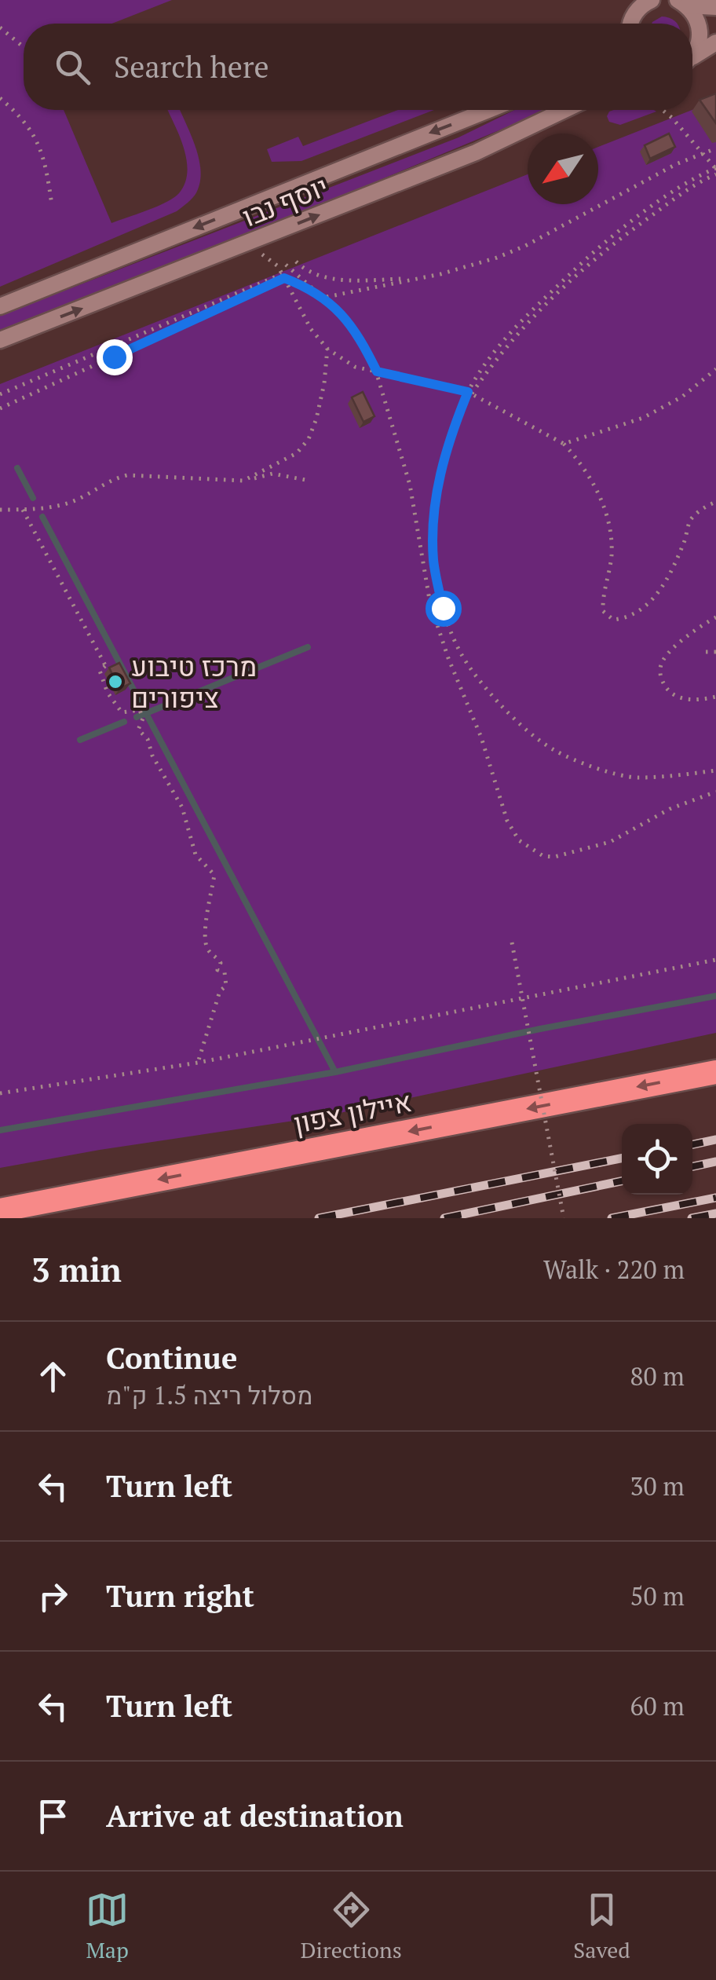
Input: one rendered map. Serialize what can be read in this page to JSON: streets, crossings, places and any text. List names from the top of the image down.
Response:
{
  "streets": {
    "highway": ["איילון צפון"],
    "street": ["יוסף נבו"]
  },
  "one_way": ["איילון צפון"],
  "places": ["מרכז טיבוע ציפורים"],
  "north": "bottom left",
  "page": {
    "search": "Search here",
    "heading": ["3 min", "Walk · 220 m"],
    "list": [
      ["Continue", "מסלול ריצה 1.5 ק\"מ", "80 m"],
      ["Turn left", "30 m"],
      ["Turn right", "50 m"],
      ["Turn left", "60 m"],
      "Arrive at destination"
    ],
    "nav": ["Map", "Directions", "Saved"]
  }
}
